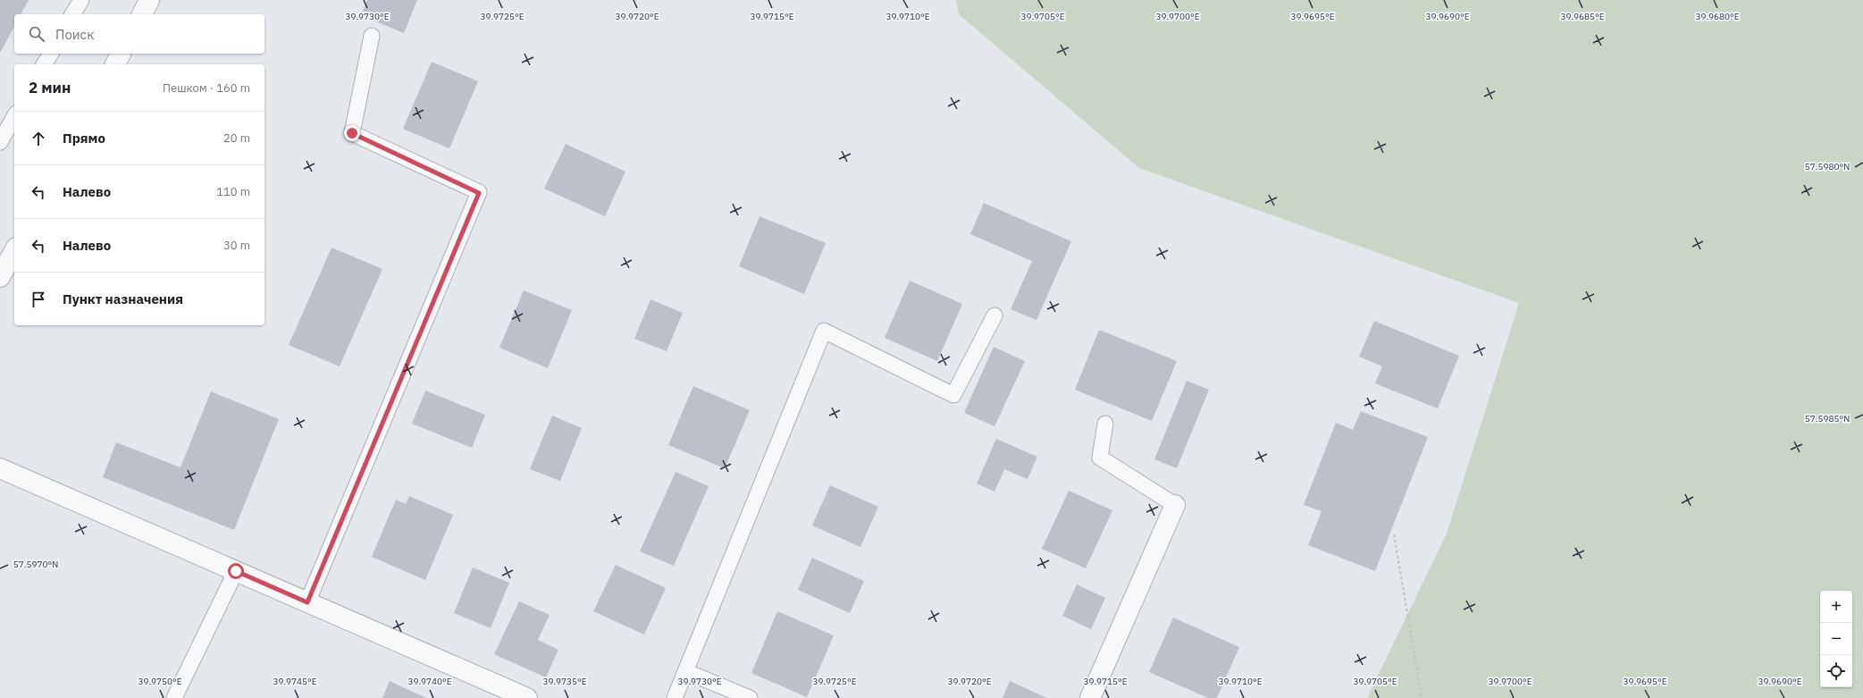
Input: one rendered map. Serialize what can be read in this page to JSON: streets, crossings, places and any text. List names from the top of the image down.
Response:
{
  "page": {
    "search": "Поиск",
    "heading": ["2 мин", "Пешком · 160 m"],
    "list": [
      ["Прямо", "20 m"],
      ["Налево", "110 m"],
      ["Налево", "30 m"],
      "Пункт назначения"
    ],
    "map_buttons": ["+", "−"]
  },
  "coordinates": [
    "39.9730°E",
    "39.9715°E",
    "39.9695°E",
    "39.9690°E",
    "39.9685°E",
    "39.9680°E",
    "39.9725°E",
    "39.9720°E",
    "39.9710°E",
    "39.9705°E",
    "39.9700°E",
    "57.5980°N",
    "57.5985°N",
    "57.5970°N",
    "39.9750°E",
    "39.9745°E",
    "39.9740°E",
    "39.9735°E"
  ]
}
